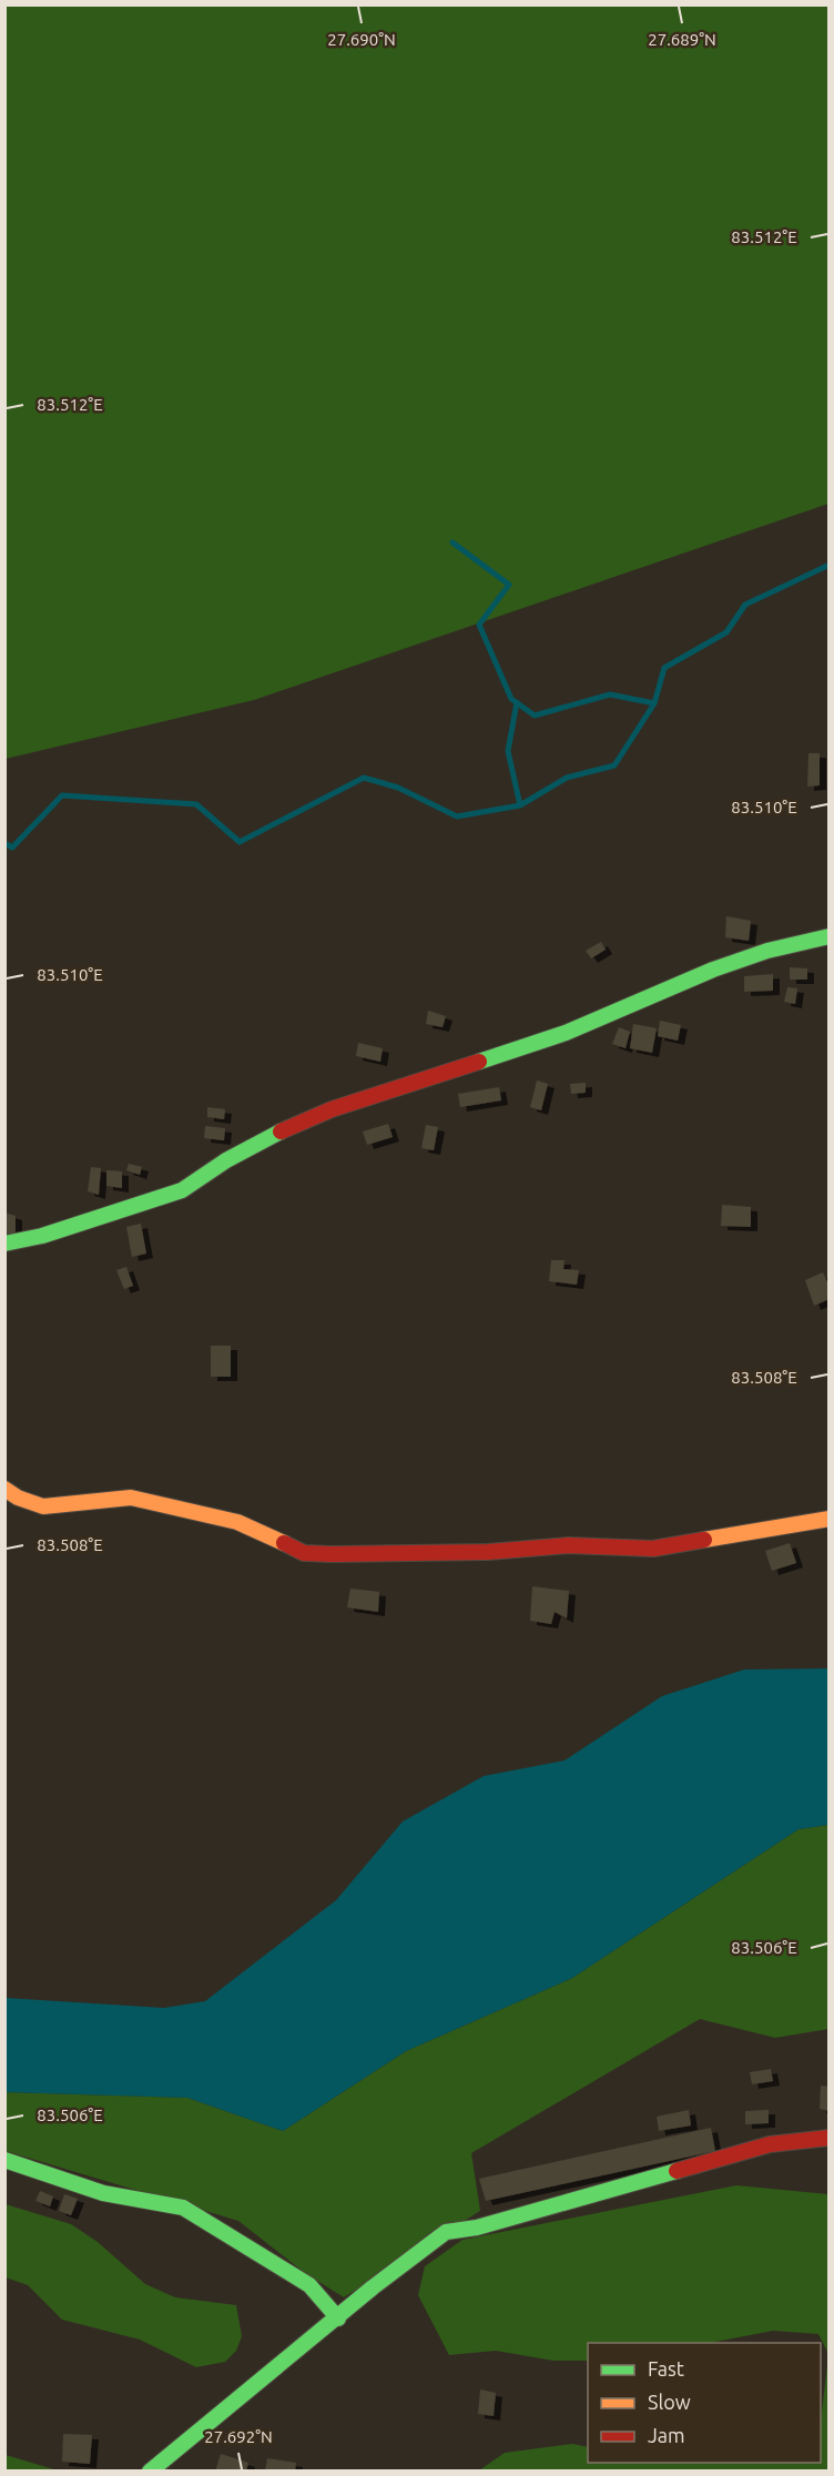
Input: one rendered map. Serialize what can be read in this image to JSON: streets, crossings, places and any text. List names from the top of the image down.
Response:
{
  "legend": ["Fast", "Slow", "Jam"],
  "coordinates": [
    "27.690°N",
    "27.689°N",
    "83.512°E",
    "83.510°E",
    "83.508°E",
    "83.506°E",
    "27.692°N"
  ]
}
